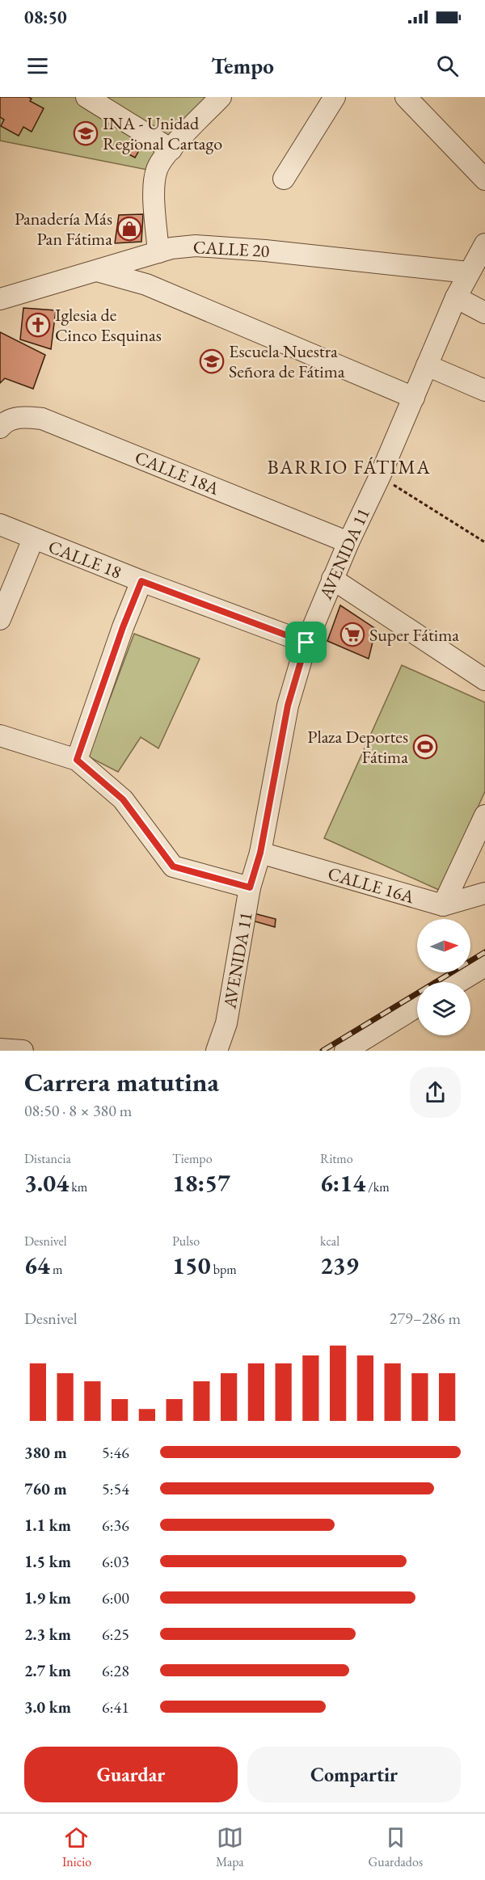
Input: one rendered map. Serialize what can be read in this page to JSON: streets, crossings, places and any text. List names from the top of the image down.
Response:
{
  "streets": {
    "street": [
      "CALLE 20",
      "CALLE 18A",
      "AVENIDA 11",
      "CALLE 18",
      "CALLE 16A"
    ]
  },
  "crossings": [
    ["CALLE 20", "AVENIDA 11"],
    ["CALLE 18A", "AVENIDA 11"],
    ["AVENIDA 11", "CALLE 18"],
    ["AVENIDA 11", "CALLE 16A"]
  ],
  "districts": ["BARRIO FÁTIMA"],
  "places": {
    "school or university": ["INA - Unidad Regional Cartago", "Escuela Nuestra Señora de Fátima"],
    "shop": ["Panadería Más Pan Fátima"],
    "church": ["Iglesia de Cinco Esquinas"],
    "supermarket": ["Super Fátima"],
    "sports": ["Plaza Deportes Fátima"]
  },
  "north": "right",
  "page": {
    "status": "08:50",
    "header": "Tempo",
    "heading": ["Carrera matutina", "08:50 · 8 × 380 m"],
    "stats": [
      ["Distancia", "3.04 km"],
      ["Tiempo", "18:57"],
      ["Ritmo", "6:14 /km"],
      ["Desnivel", "64 m"],
      ["Pulso", "150 bpm"],
      ["kcal", "239"]
    ],
    "chart": ["Desnivel", "279–286 m"],
    "list": [
      {
        "name": "380 m",
        "note": "5:46"
      },
      {
        "name": "760 m",
        "note": "5:54"
      },
      {
        "name": "1.1 km",
        "note": "6:36"
      },
      {
        "name": "1.5 km",
        "note": "6:03"
      },
      {
        "name": "1.9 km",
        "note": "6:00"
      },
      {
        "name": "2.3 km",
        "note": "6:25"
      },
      {
        "name": "2.7 km",
        "note": "6:28"
      },
      {
        "name": "3.0 km",
        "note": "6:41"
      }
    ],
    "buttons": ["Guardar", "Compartir"],
    "tabs": ["Inicio", "Mapa", "Guardados"]
  }
}
